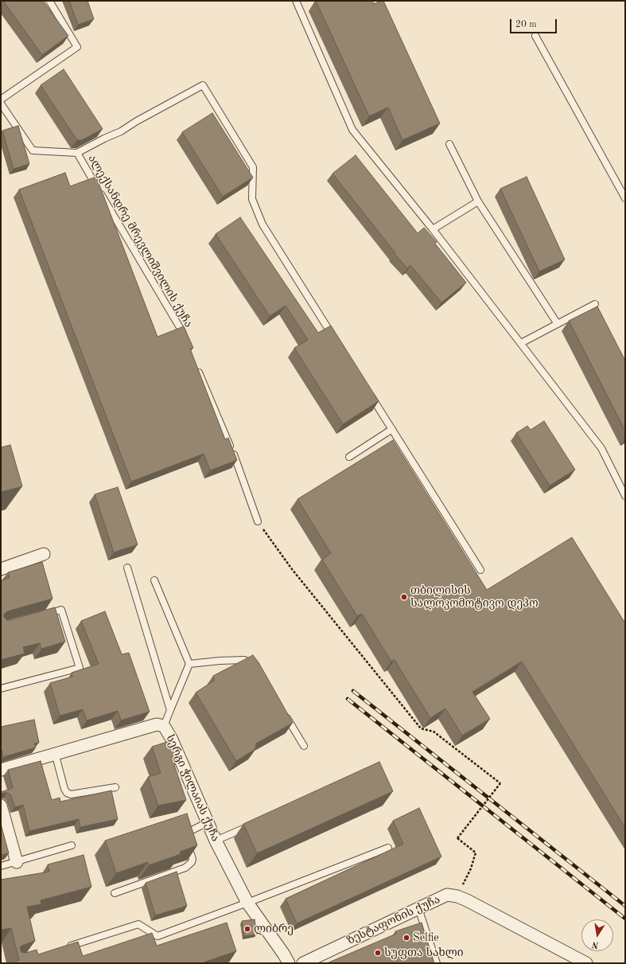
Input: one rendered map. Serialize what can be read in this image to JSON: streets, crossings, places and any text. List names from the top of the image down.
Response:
{
  "streets": {
    "street": ["სერგი ჭილაიას ქუჩა", "ზესტაფონის ქუჩა"],
    "lane": ["ალექსანდრე მრევლიშვილის ქუჩა"]
  },
  "places": [
    "თბილისის სალოკომოტივო დეპო",
    "ლიბრე",
    "Selfie",
    "სუფთა სახლი"
  ],
  "scale_bar": "20 m",
  "north": "bottom"
}
